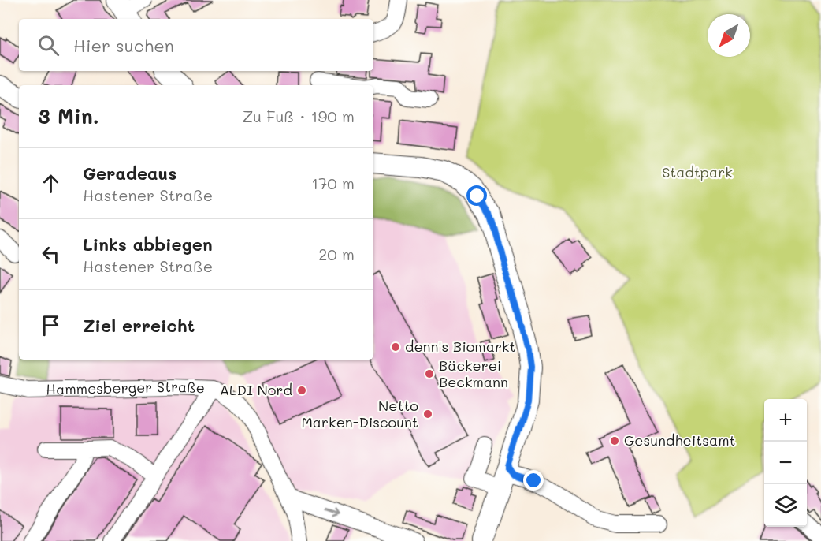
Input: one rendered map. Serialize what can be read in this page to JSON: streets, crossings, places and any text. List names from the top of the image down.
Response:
{
  "streets": {
    "street": ["Hammesberger Straße"]
  },
  "parks": ["Stadtpark"],
  "places": [
    "denn's Biomarkt",
    "Bäckerei Beckmann",
    "ALDI Nord",
    "Netto Marken-Discount",
    "Gesundheitsamt"
  ],
  "north": "bottom left",
  "page": {
    "search": "Hier suchen",
    "heading": ["3 Min.", "Zu Fuß · 190 m"],
    "list": [
      ["Geradeaus", "Hastener Straße", "170 m"],
      ["Links abbiegen", "Hastener Straße", "20 m"],
      "Ziel erreicht"
    ],
    "map_buttons": ["+", "−"]
  }
}
